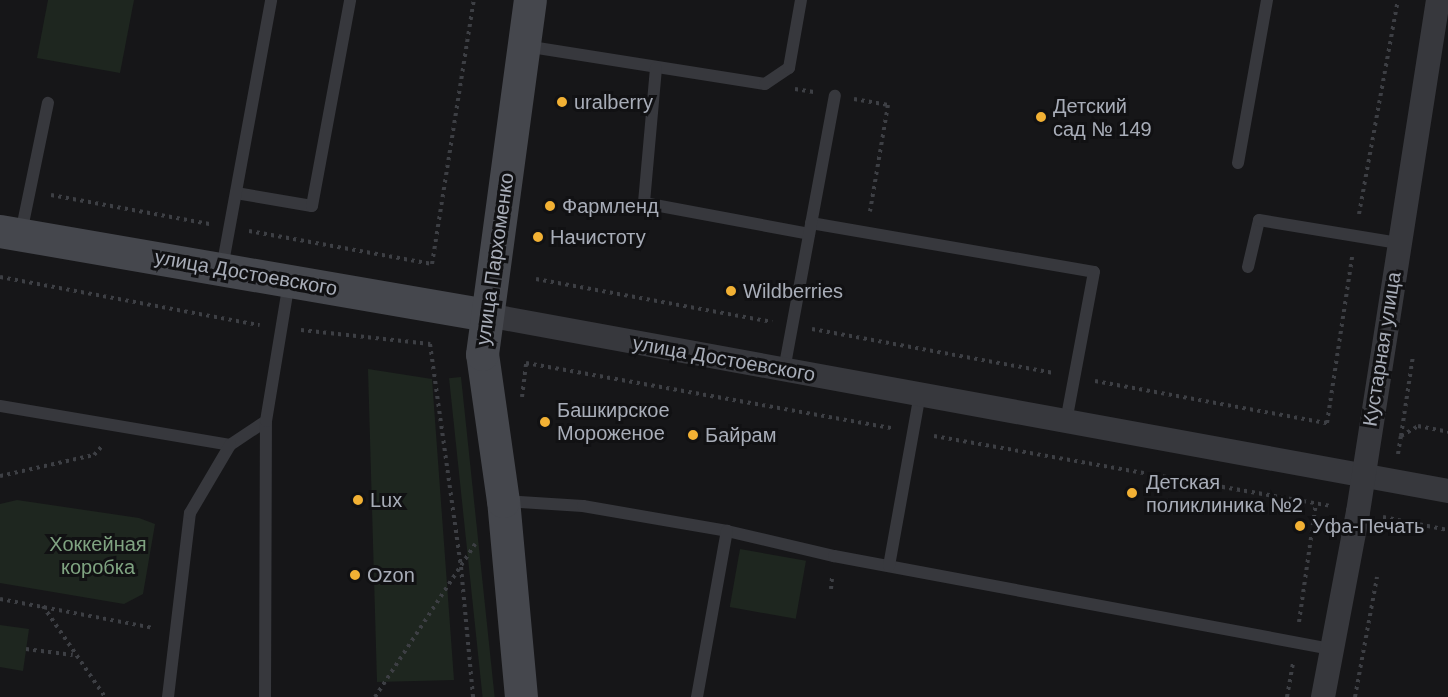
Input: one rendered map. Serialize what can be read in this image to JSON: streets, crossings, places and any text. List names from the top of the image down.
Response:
{
  "streets": {
    "street": ["улица Пархоменко", "улица Достоевского", "Кустарная улица"]
  },
  "crossings": [
    ["улица Пархоменко", "улица Достоевского"],
    ["улица Достоевского", "Кустарная улица"]
  ],
  "parks": ["Хоккейная коробка"],
  "places": [
    "uralberry",
    "Детский сад № 149",
    "Фармленд",
    "Начистоту",
    "Wildberries",
    "Башкирское Мороженое",
    "Байрам",
    "Детская поликлиника №2",
    "Lux",
    "Уфа-Печать",
    "Ozon"
  ]
}
